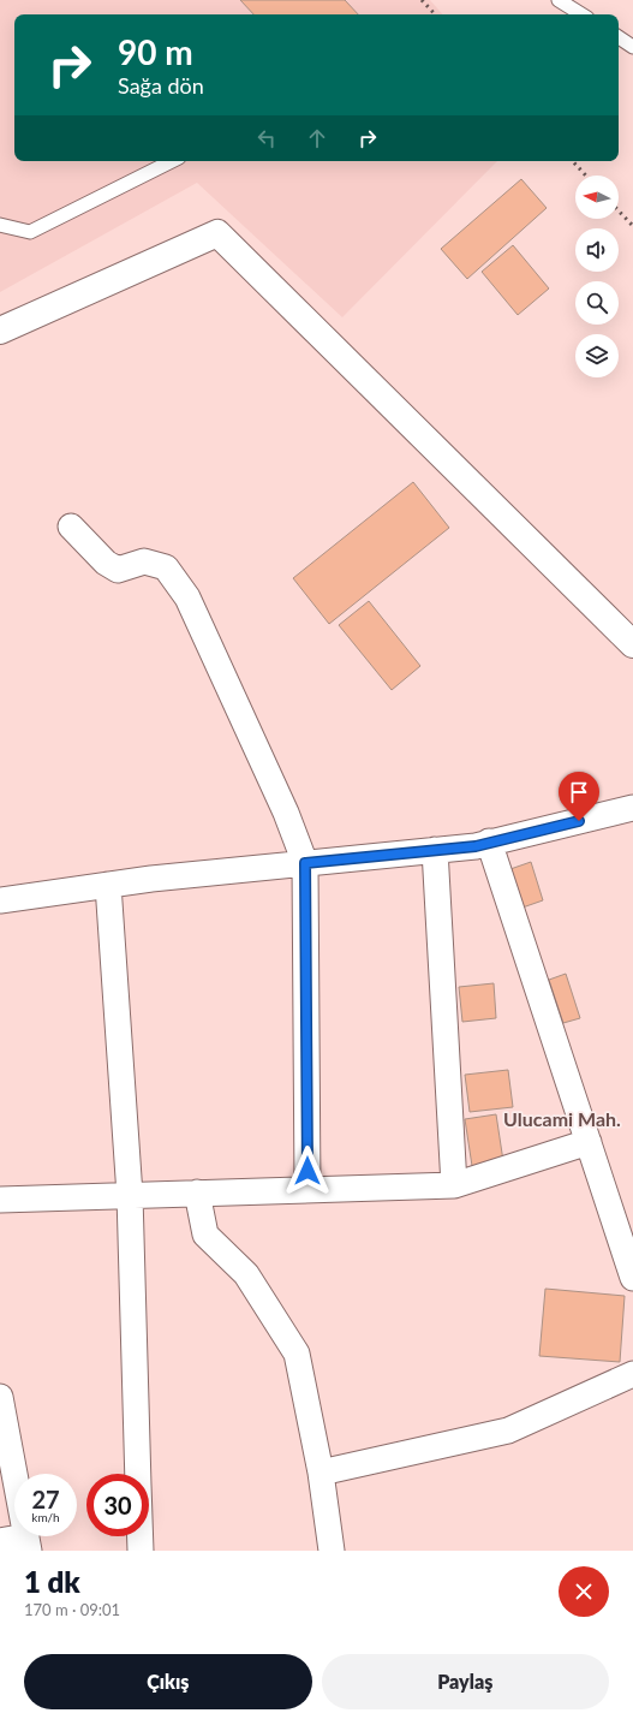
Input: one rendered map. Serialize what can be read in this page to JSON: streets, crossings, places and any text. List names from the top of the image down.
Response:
{
  "districts": ["Ulucami Mah."],
  "north": "left",
  "page": {
    "turn": ["90 m", "Sağa dön"],
    "speed": "27 km/h",
    "limit": "30",
    "heading": ["1 dk", "170 m · 09:01"],
    "buttons": ["Çıkış", "Paylaş"]
  }
}
